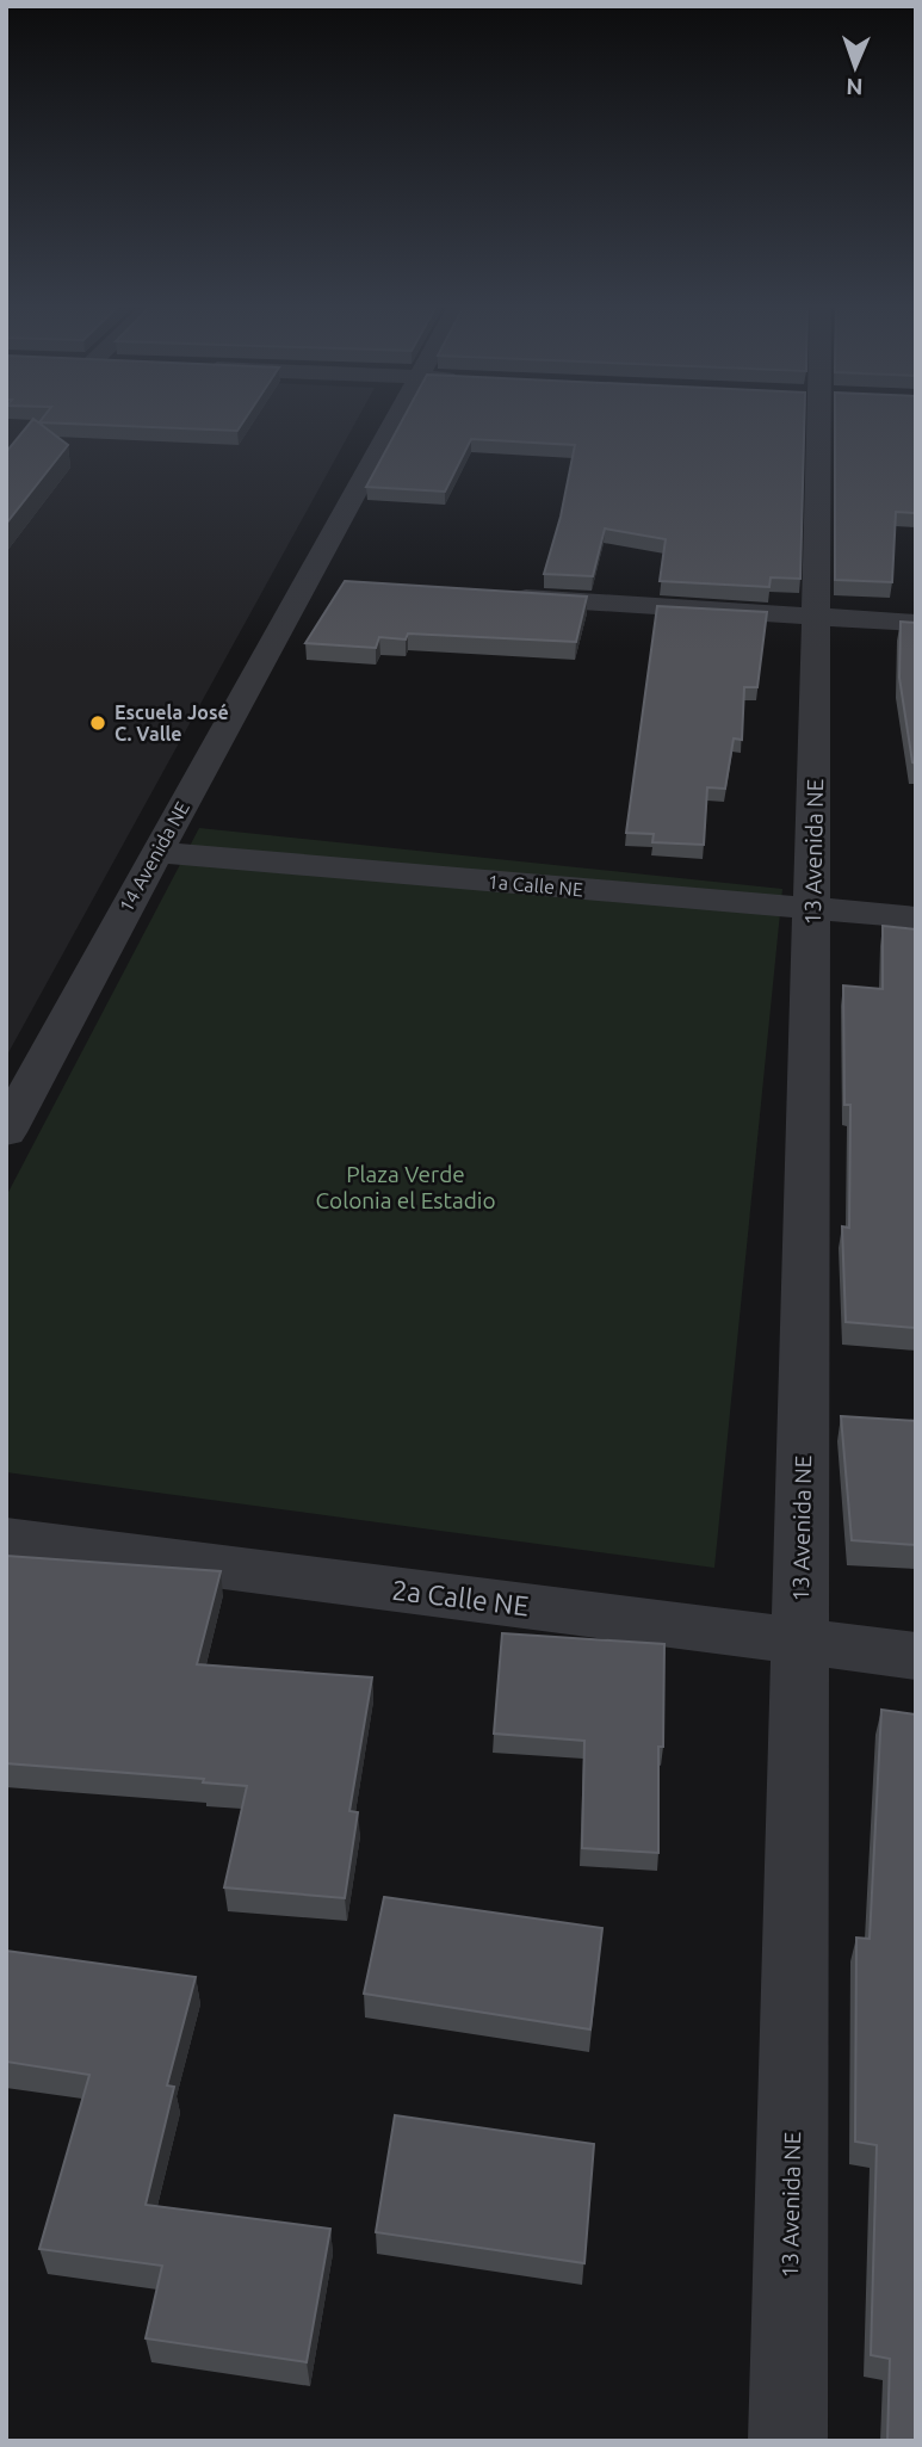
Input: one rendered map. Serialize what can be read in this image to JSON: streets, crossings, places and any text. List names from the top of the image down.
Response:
{
  "streets": {
    "street": [
      "13 Avenida NE",
      "14 Avenida NE",
      "1a Calle NE",
      "2a Calle NE"
    ]
  },
  "crossings": [
    ["13 Avenida NE", "1a Calle NE"],
    ["13 Avenida NE", "2a Calle NE"],
    ["14 Avenida NE", "1a Calle NE"]
  ],
  "parks": ["Plaza Verde Colonia el Estadio"],
  "places": ["Escuela José C. Valle"],
  "north": "bottom"
}
